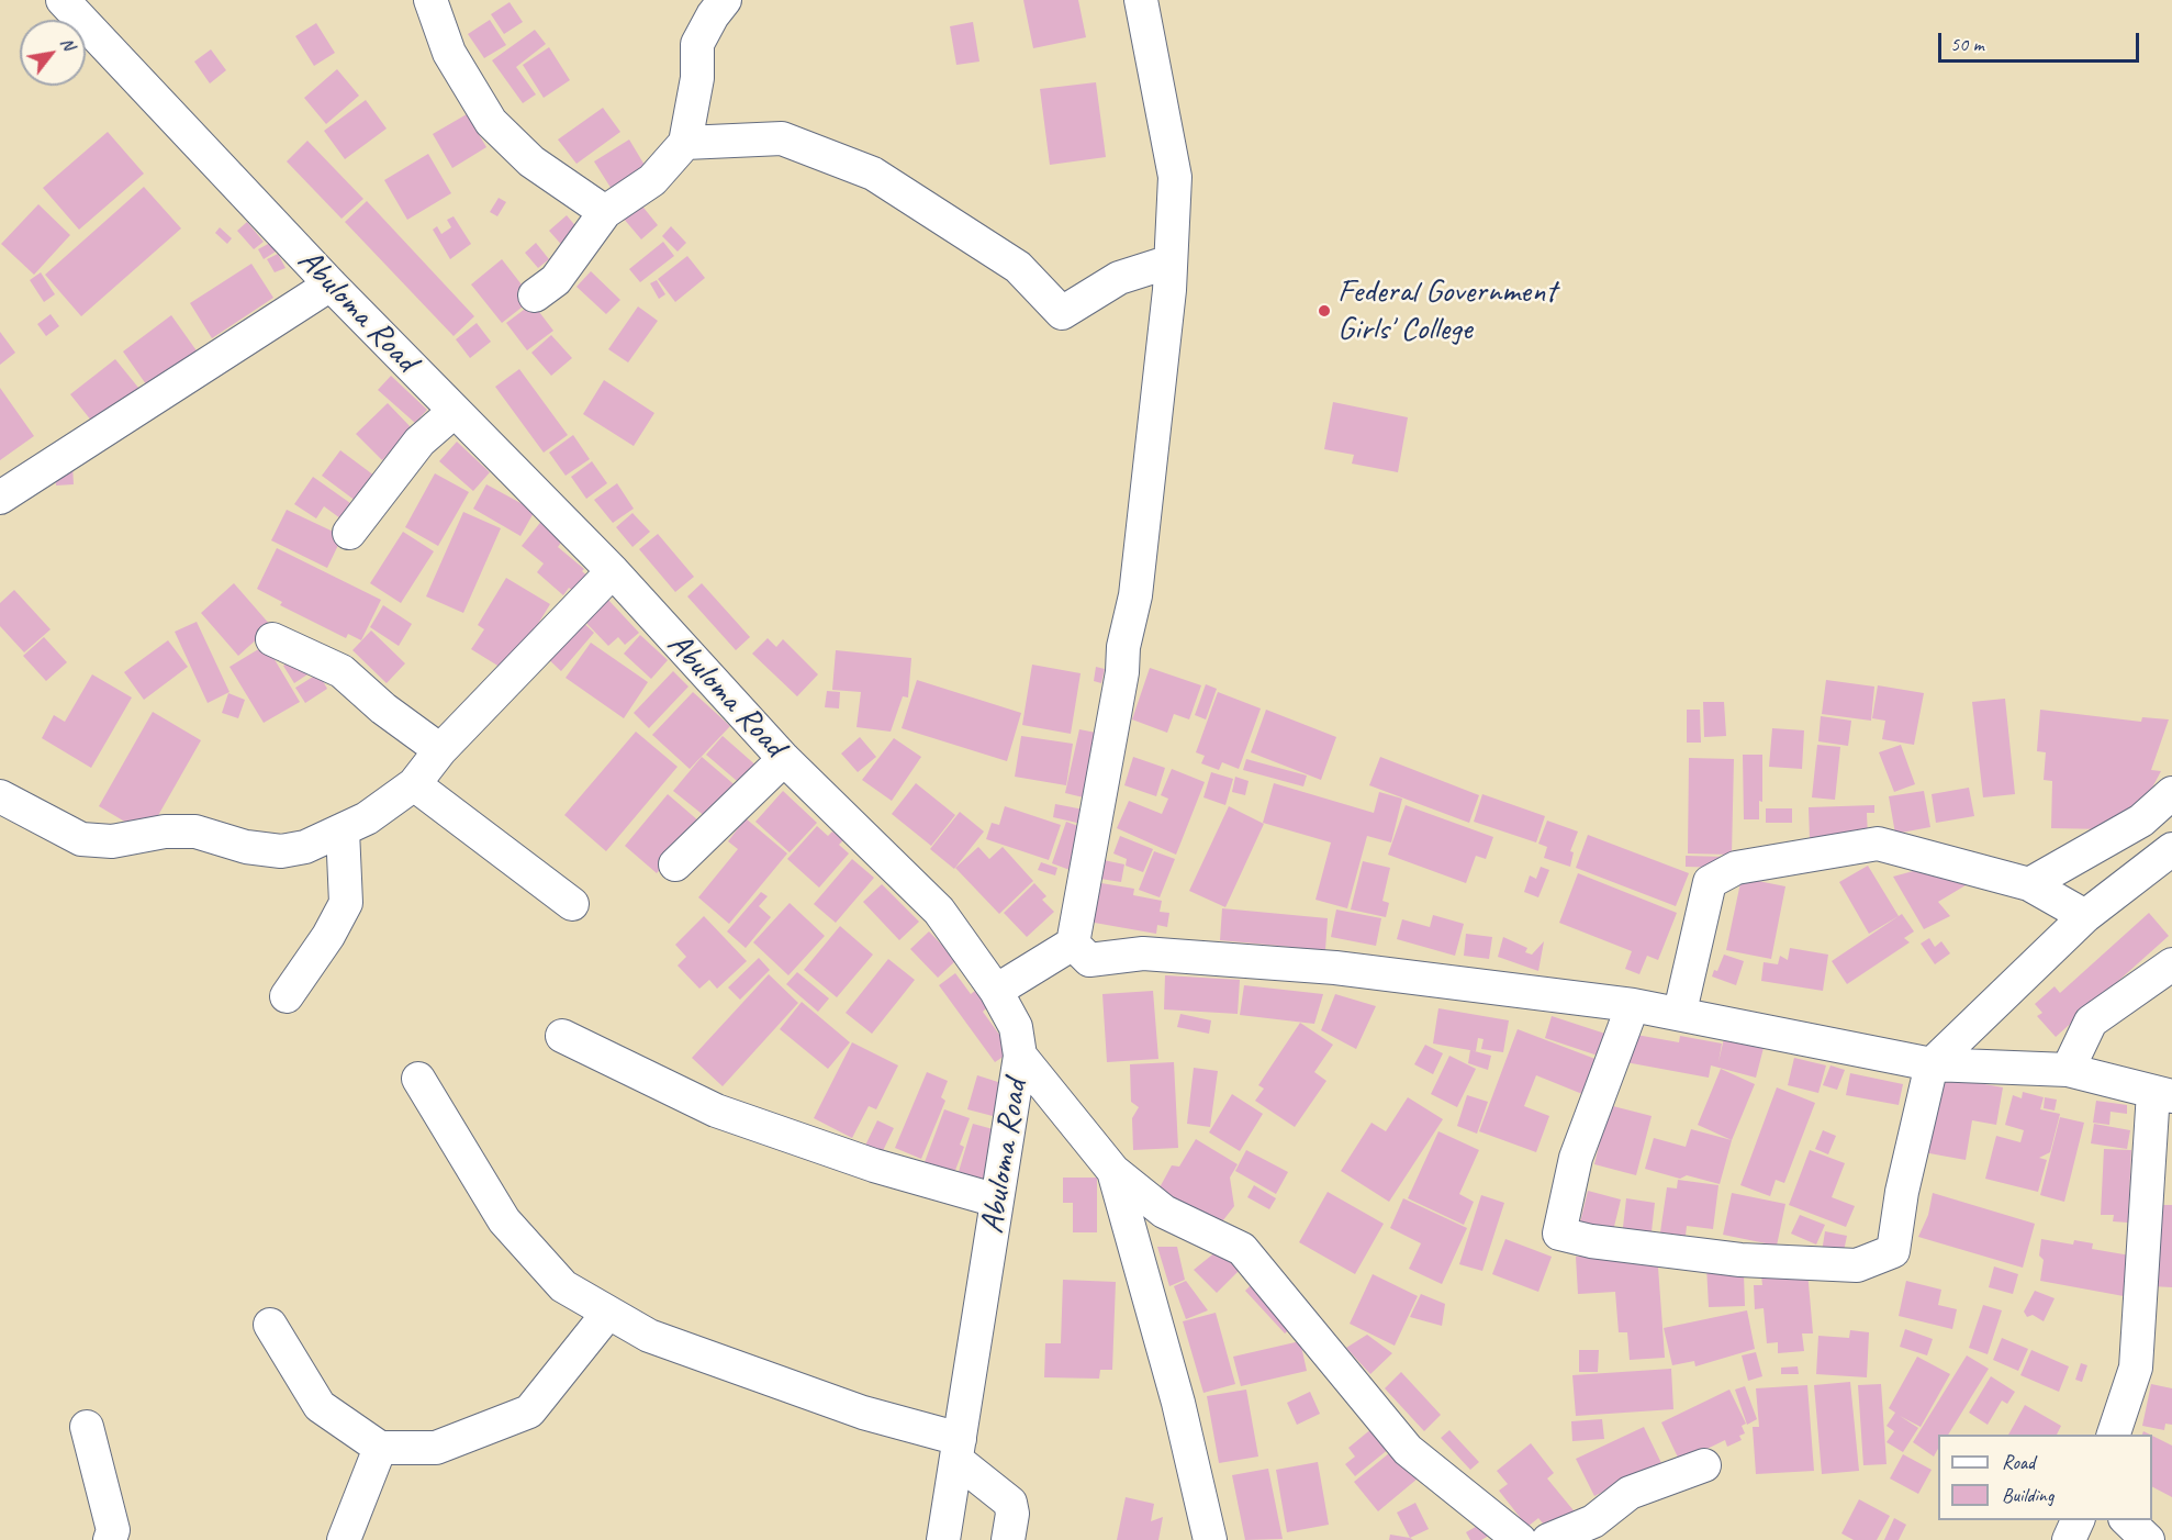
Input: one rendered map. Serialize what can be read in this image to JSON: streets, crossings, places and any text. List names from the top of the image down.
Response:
{
  "streets": {
    "street": ["Abuloma Road"]
  },
  "places": ["Federal Government Girls' College"],
  "legend": ["Road", "Building"],
  "scale_bar": "50 m",
  "north": "top right"
}
